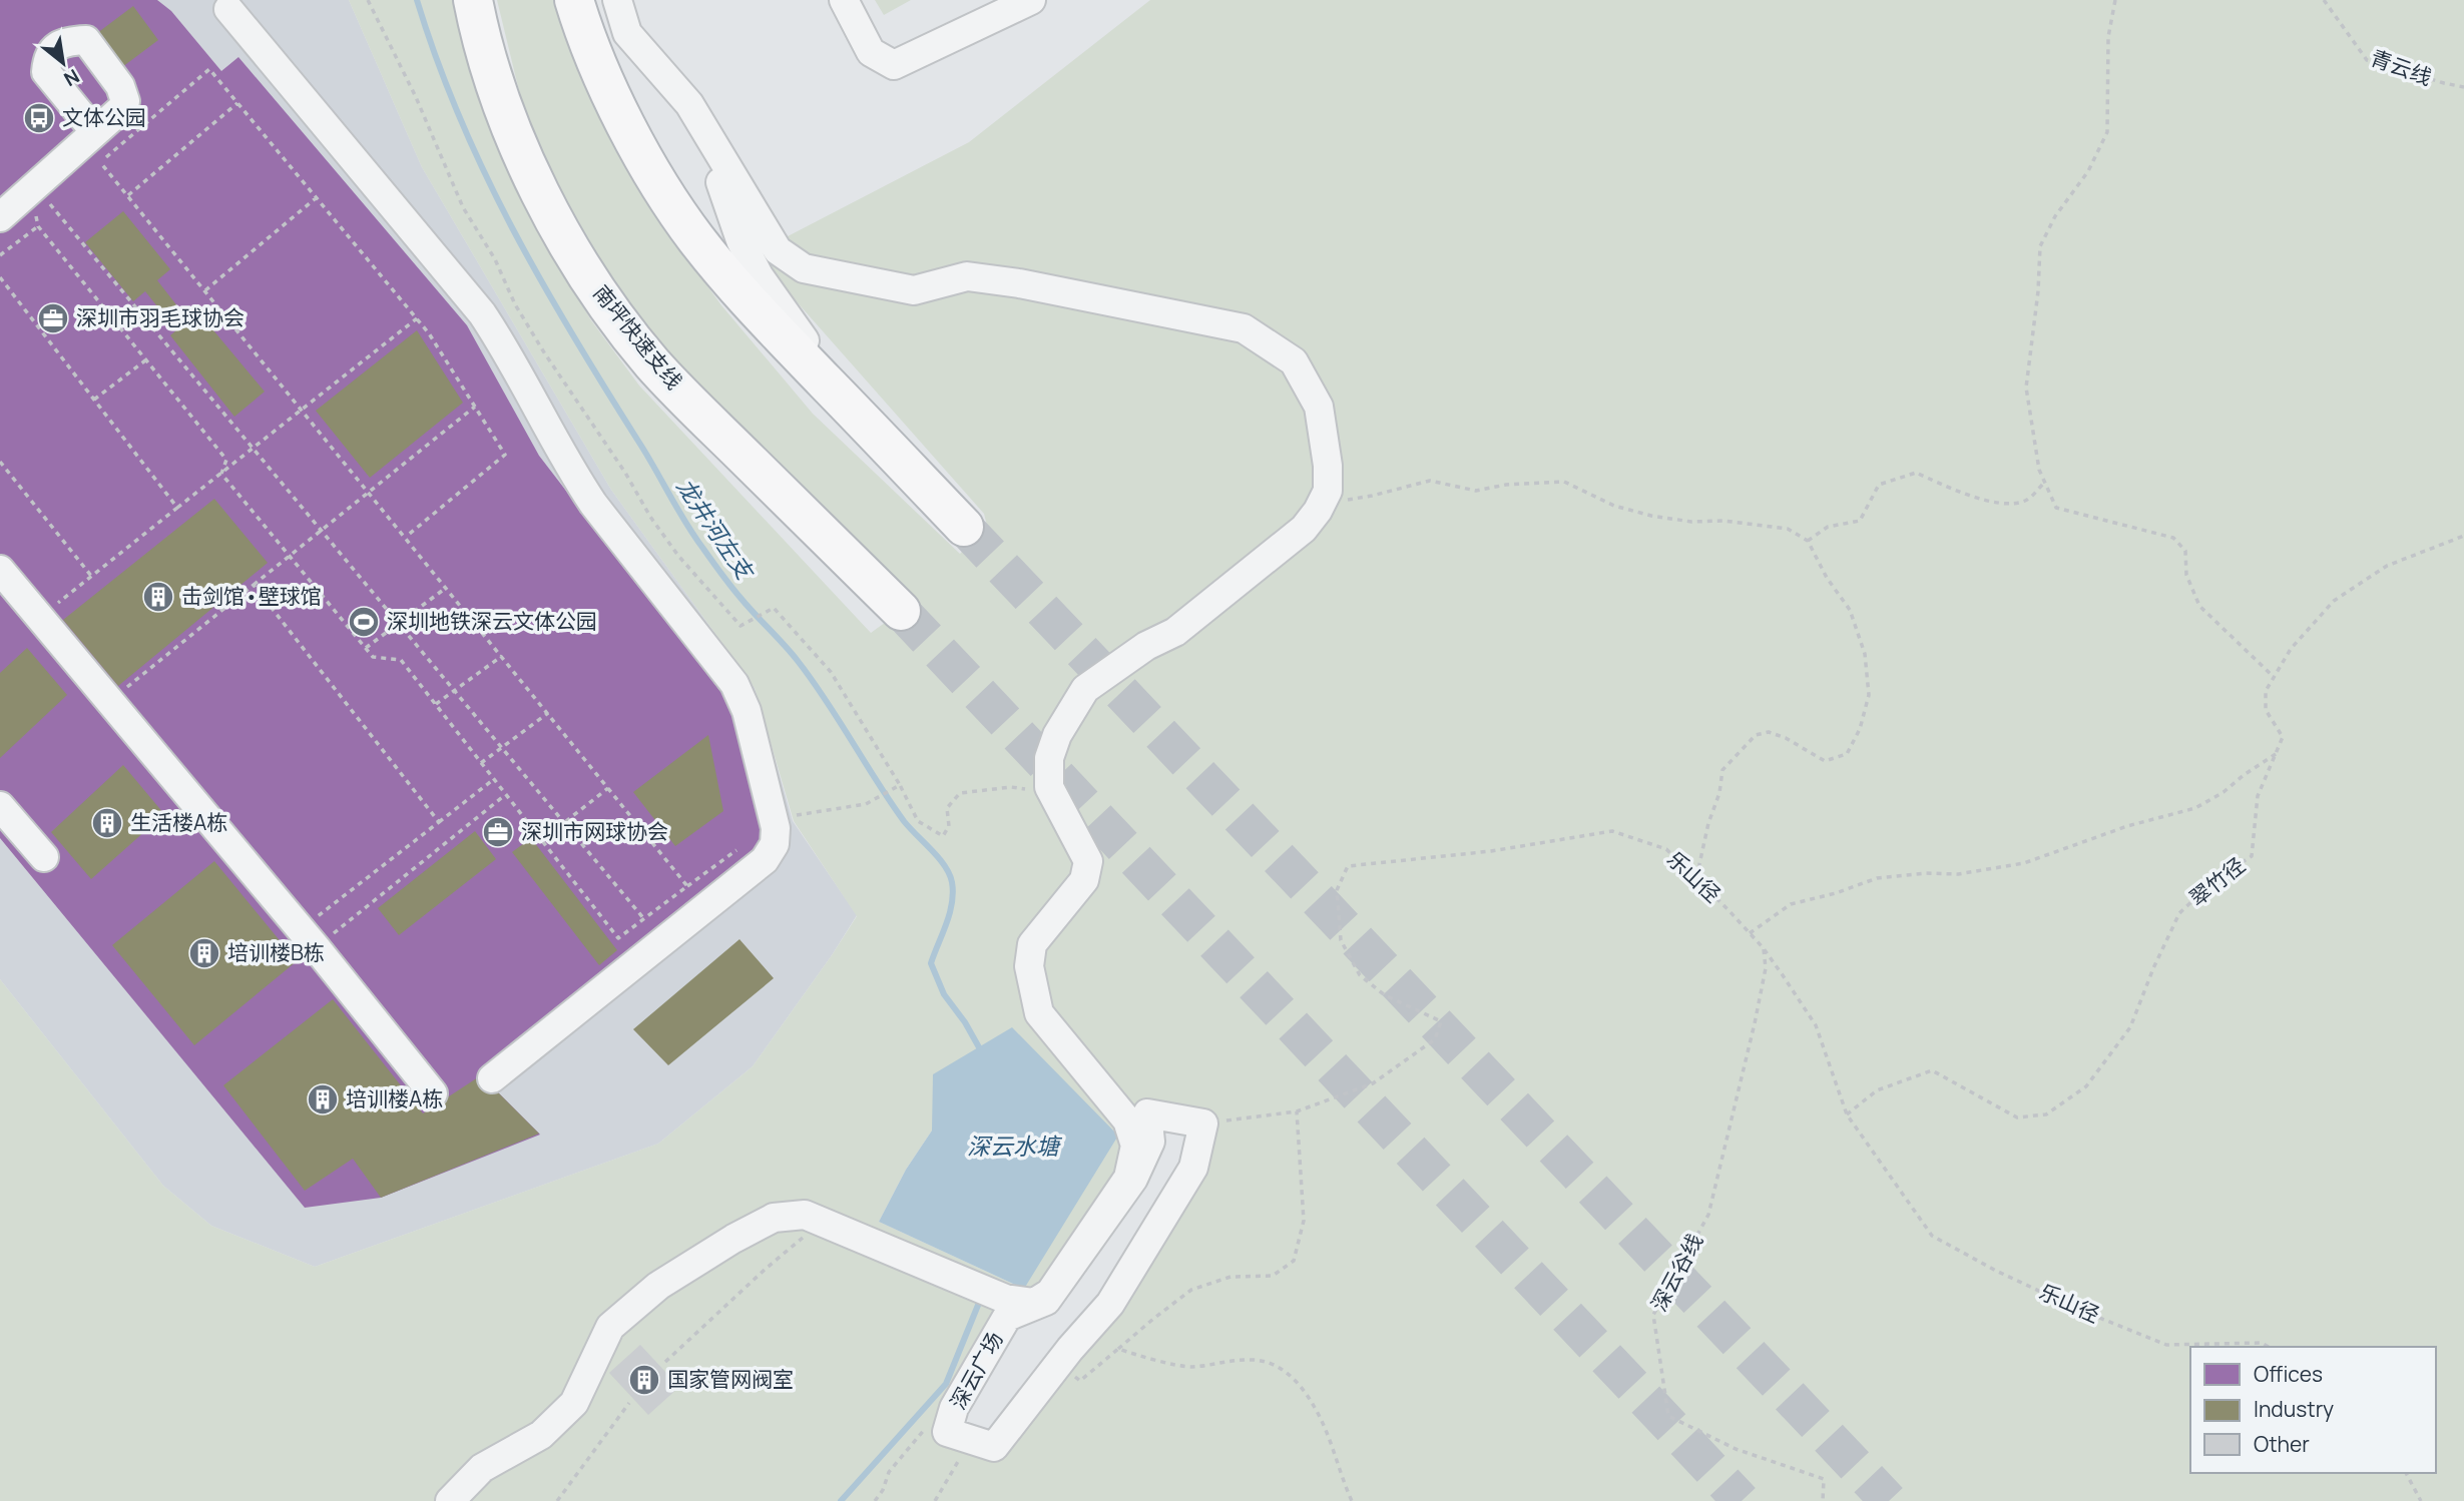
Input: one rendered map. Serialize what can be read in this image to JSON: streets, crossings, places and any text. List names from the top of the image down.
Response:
{
  "streets": {
    "highway": ["南坪快速支线"],
    "street": ["深云广场"],
    "path": [
      "青云线",
      "乐山径",
      "翠竹径",
      "深云谷线"
    ]
  },
  "crossings": [
    ["乐山径", "翠竹径"],
    ["乐山径", "深云谷线"],
    ["乐山径", "深云广场"]
  ],
  "water": ["龙井河左支", "深云水塘"],
  "places": {
    "bus stop": ["文体公园"],
    "office": ["深圳市羽毛球协会", "深圳市网球协会"],
    "building": [
      "击剑馆•壁球馆",
      "生活楼A栋",
      "培训楼B栋",
      "培训楼A栋",
      "国家管网阀室"
    ],
    "sports": ["深圳地铁深云文体公园"]
  },
  "legend": ["Offices", "Industry", "Other"],
  "north": "bottom right"
}
